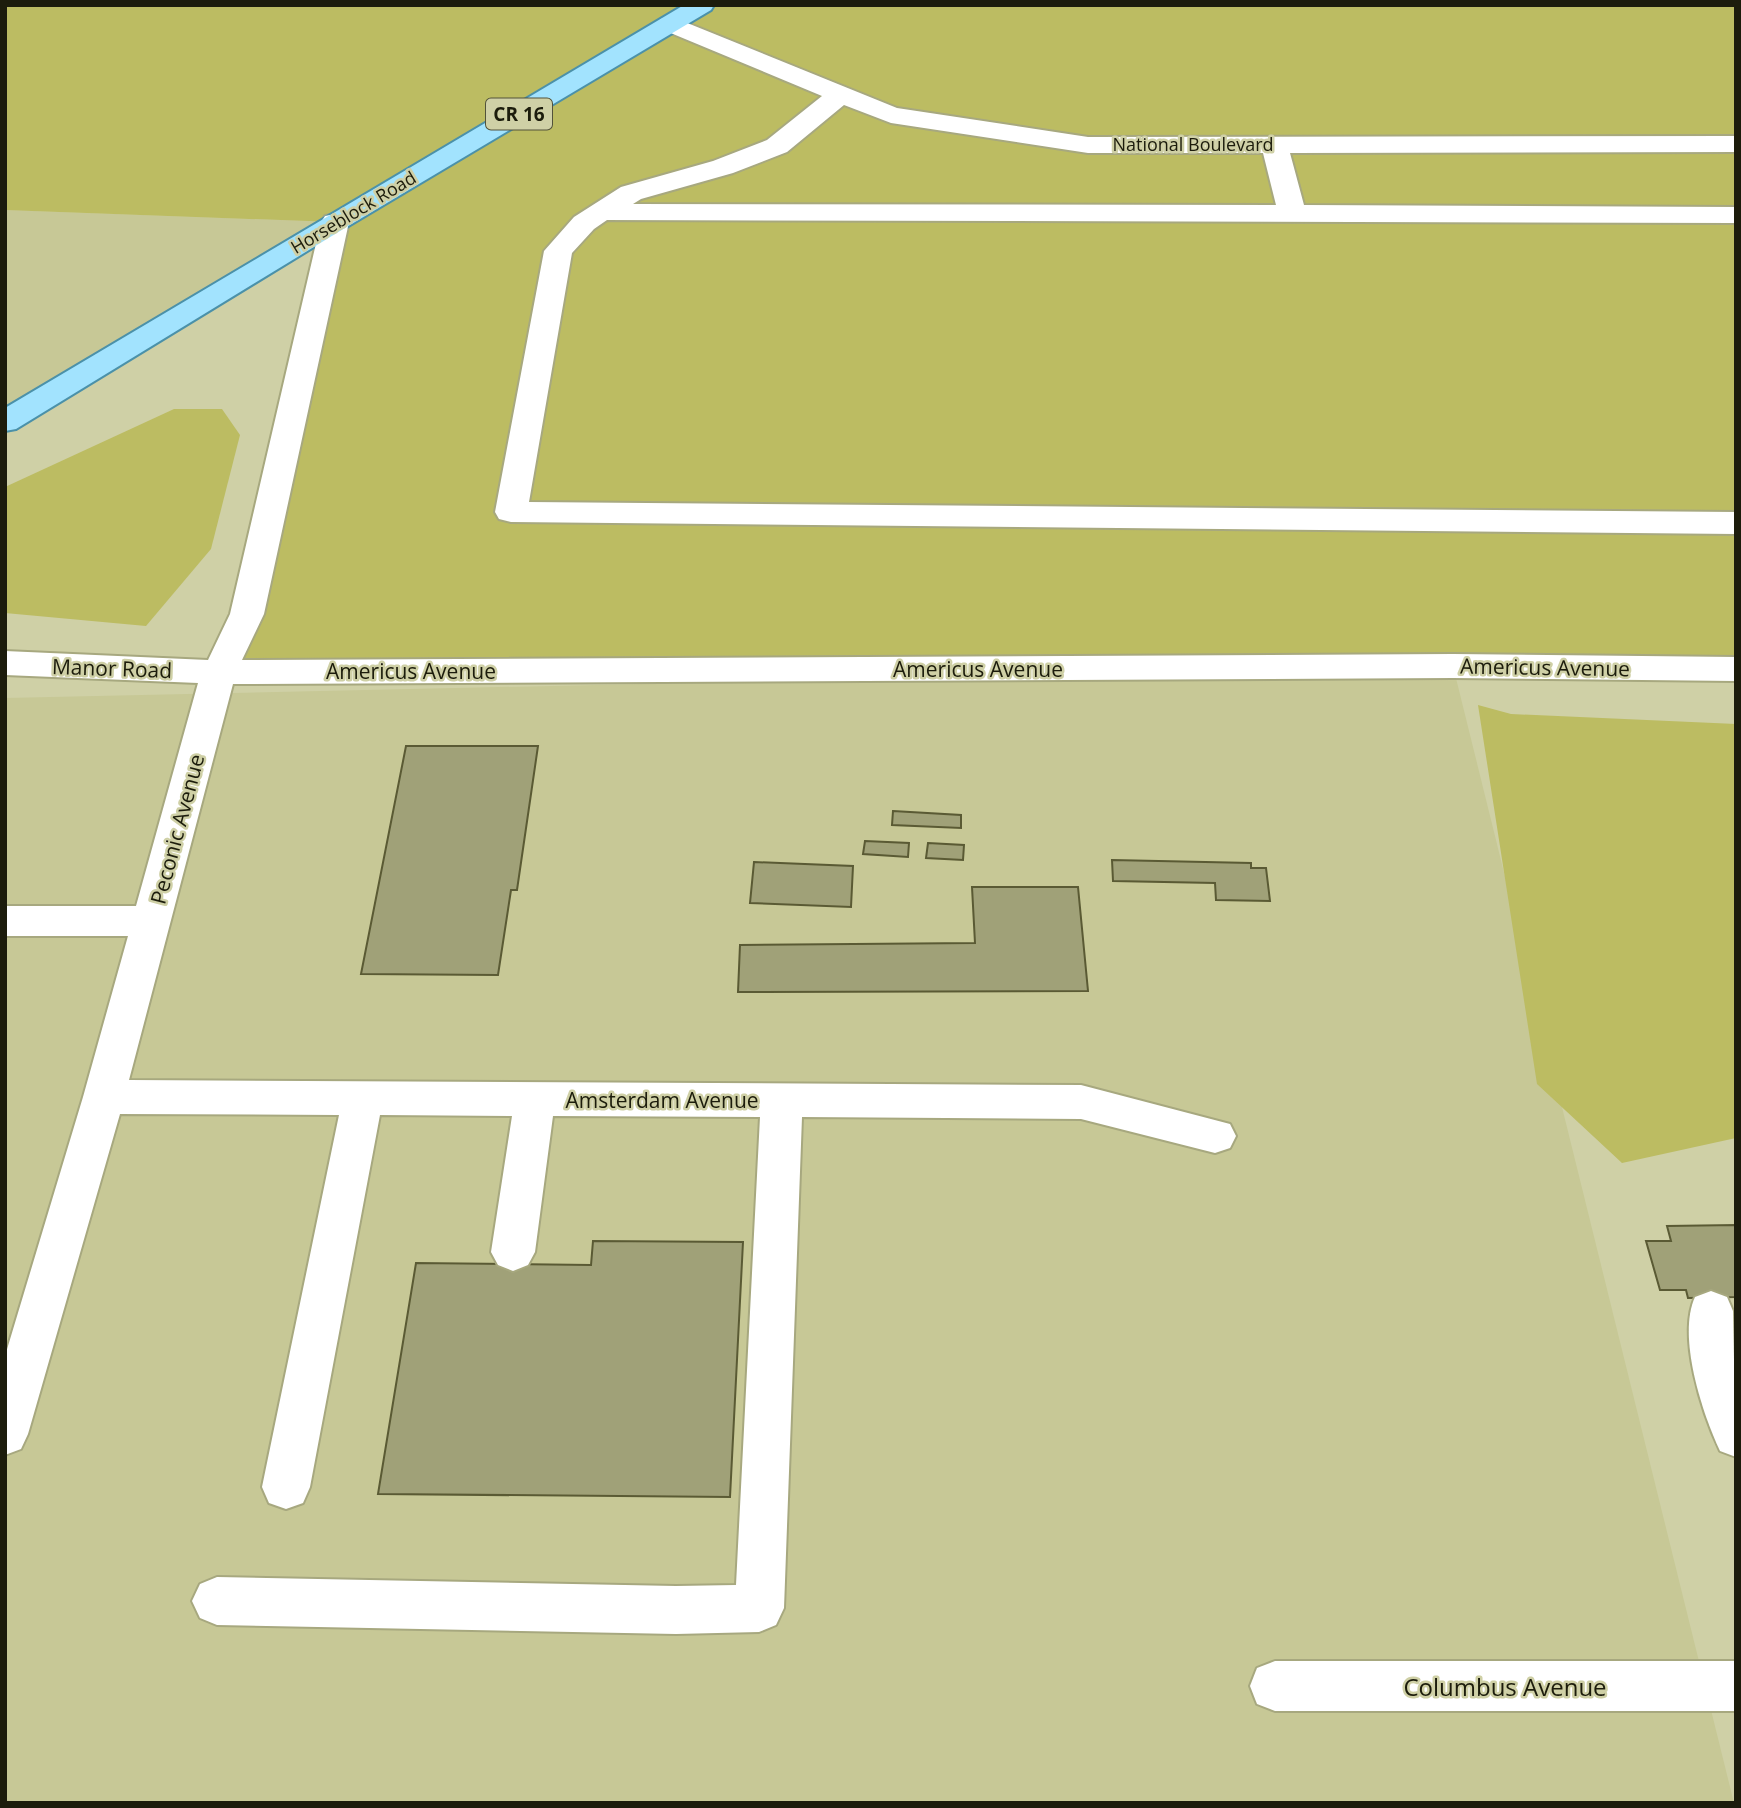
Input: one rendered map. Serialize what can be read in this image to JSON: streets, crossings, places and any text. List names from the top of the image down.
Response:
{
  "streets": {
    "main road": ["CR 16", "Horseblock Road"],
    "street": [
      "National Boulevard",
      "Americus Avenue",
      "Manor Road",
      "Peconic Avenue",
      "Amsterdam Avenue",
      "Columbus Avenue"
    ]
  },
  "crossings": [
    ["National Boulevard", "Horseblock Road"],
    ["Horseblock Road", "Peconic Avenue"],
    ["Americus Avenue", "Manor Road"],
    ["Americus Avenue", "Peconic Avenue"],
    ["Manor Road", "Peconic Avenue"],
    ["Peconic Avenue", "Amsterdam Avenue"]
  ]
}
